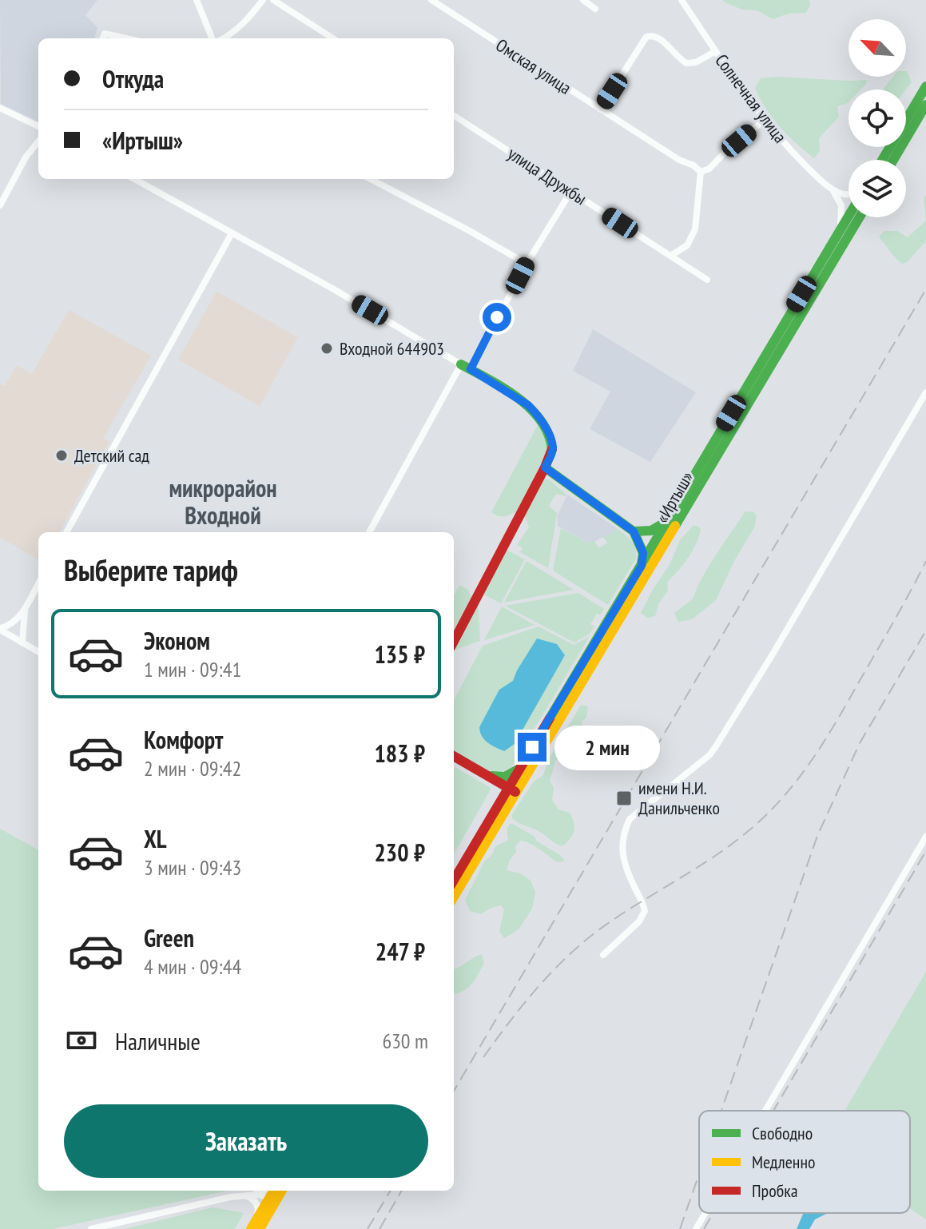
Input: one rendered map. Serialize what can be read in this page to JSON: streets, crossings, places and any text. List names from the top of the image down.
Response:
{
  "streets": {
    "main road": ["«Иртыш»"],
    "street": ["Омская улица", "Солнечная улица", "улица Дружбы"]
  },
  "districts": ["микрорайон Входной"],
  "places": {
    "other": ["Входной 644903", "Детский сад"],
    "transit": ["имени Н.И. Данильченко"]
  },
  "legend": ["Свободно", "Медленно", "Пробка"],
  "north": "top left",
  "page": {
    "banner": ["Откуда", "«Иртыш»"],
    "heading": "Выберите тариф",
    "list": [
      {
        "name": "Эконом",
        "note": "1 мин · 09:41",
        "value": "135 ₽"
      },
      {
        "name": "Комфорт",
        "note": "2 мин · 09:42",
        "value": "183 ₽"
      },
      {
        "name": "XL",
        "note": "3 мин · 09:43",
        "value": "230 ₽"
      },
      {
        "name": "Green",
        "note": "4 мин · 09:44",
        "value": "247 ₽"
      }
    ],
    "bubble": "2 мин",
    "pay": ["Наличные", "630 m"],
    "buttons": "Заказать"
  }
}
